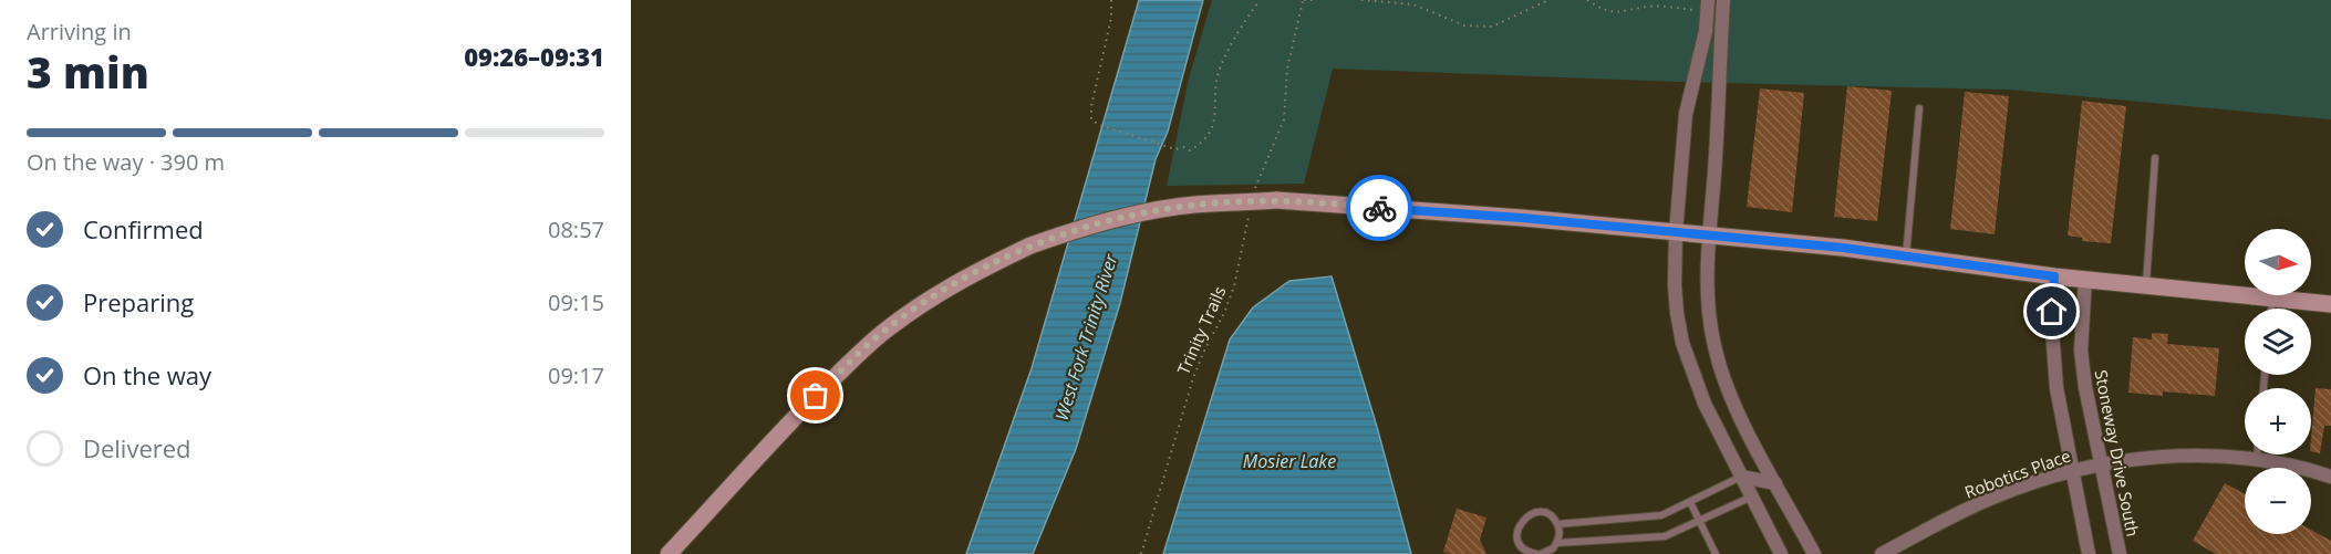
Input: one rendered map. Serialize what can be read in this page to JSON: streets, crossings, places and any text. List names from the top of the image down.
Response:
{
  "streets": {
    "street": ["Stoneway Drive South", "Robotics Place"],
    "path": ["Trinity Trails"]
  },
  "crossings": [
    ["Stoneway Drive South", "Robotics Place"]
  ],
  "water": ["West Fork Trinity River", "Mosier Lake"],
  "north": "right",
  "page": {
    "heading": ["3 min", "Arriving in", "09:26–09:31"],
    "bar": "On the way · 390 m",
    "list": [
      ["Confirmed", "08:57"],
      ["Preparing", "09:15"],
      ["On the way", "09:17"],
      "Delivered"
    ],
    "map_buttons": ["+", "−"]
  }
}
